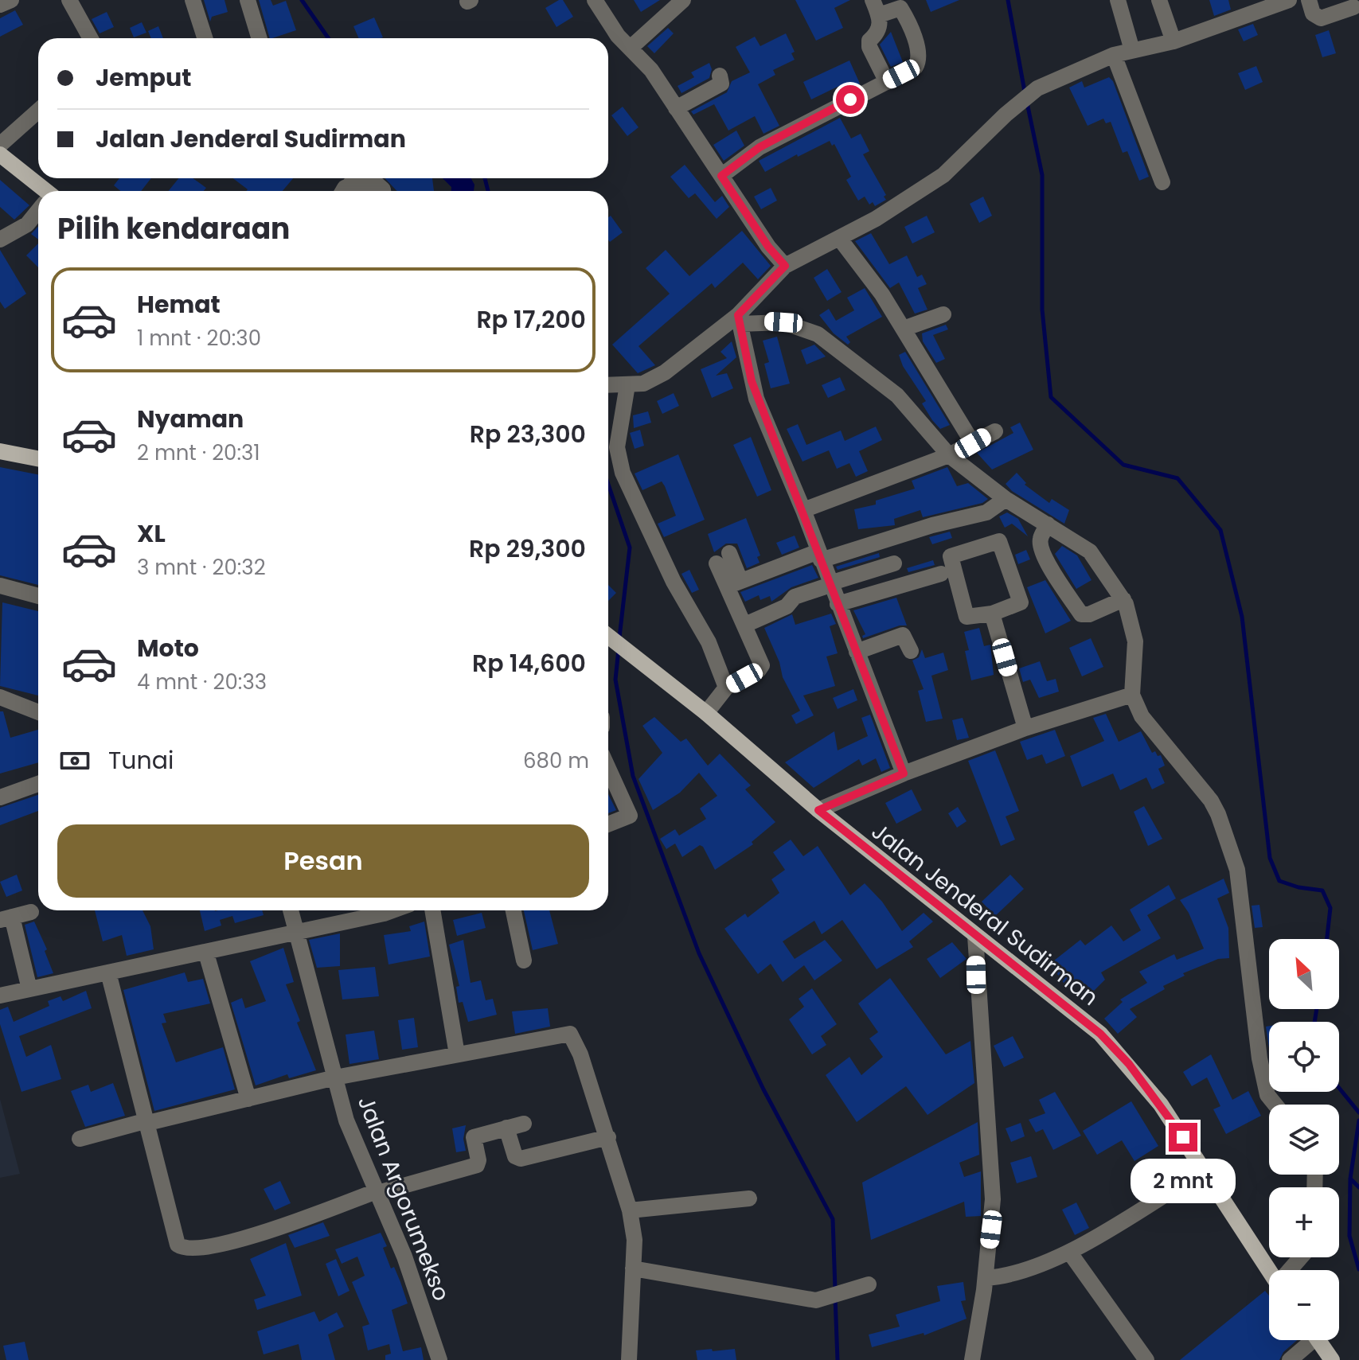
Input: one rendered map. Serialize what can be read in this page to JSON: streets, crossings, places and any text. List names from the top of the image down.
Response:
{
  "streets": {
    "main road": ["Jalan Jenderal Sudirman"],
    "street": ["Jalan Argorumekso"]
  },
  "north": "top left",
  "page": {
    "banner": ["Jemput", "Jalan Jenderal Sudirman"],
    "heading": "Pilih kendaraan",
    "list": [
      {
        "name": "Hemat",
        "note": "1 mnt · 20:30",
        "value": "Rp 17,200"
      },
      {
        "name": "Nyaman",
        "note": "2 mnt · 20:31",
        "value": "Rp 23,300"
      },
      {
        "name": "XL",
        "note": "3 mnt · 20:32",
        "value": "Rp 29,300"
      },
      {
        "name": "Moto",
        "note": "4 mnt · 20:33",
        "value": "Rp 14,600"
      }
    ],
    "pay": ["Tunai", "680 m"],
    "buttons": "Pesan",
    "map_buttons": ["+", "−"],
    "bubble": "2 mnt"
  }
}
